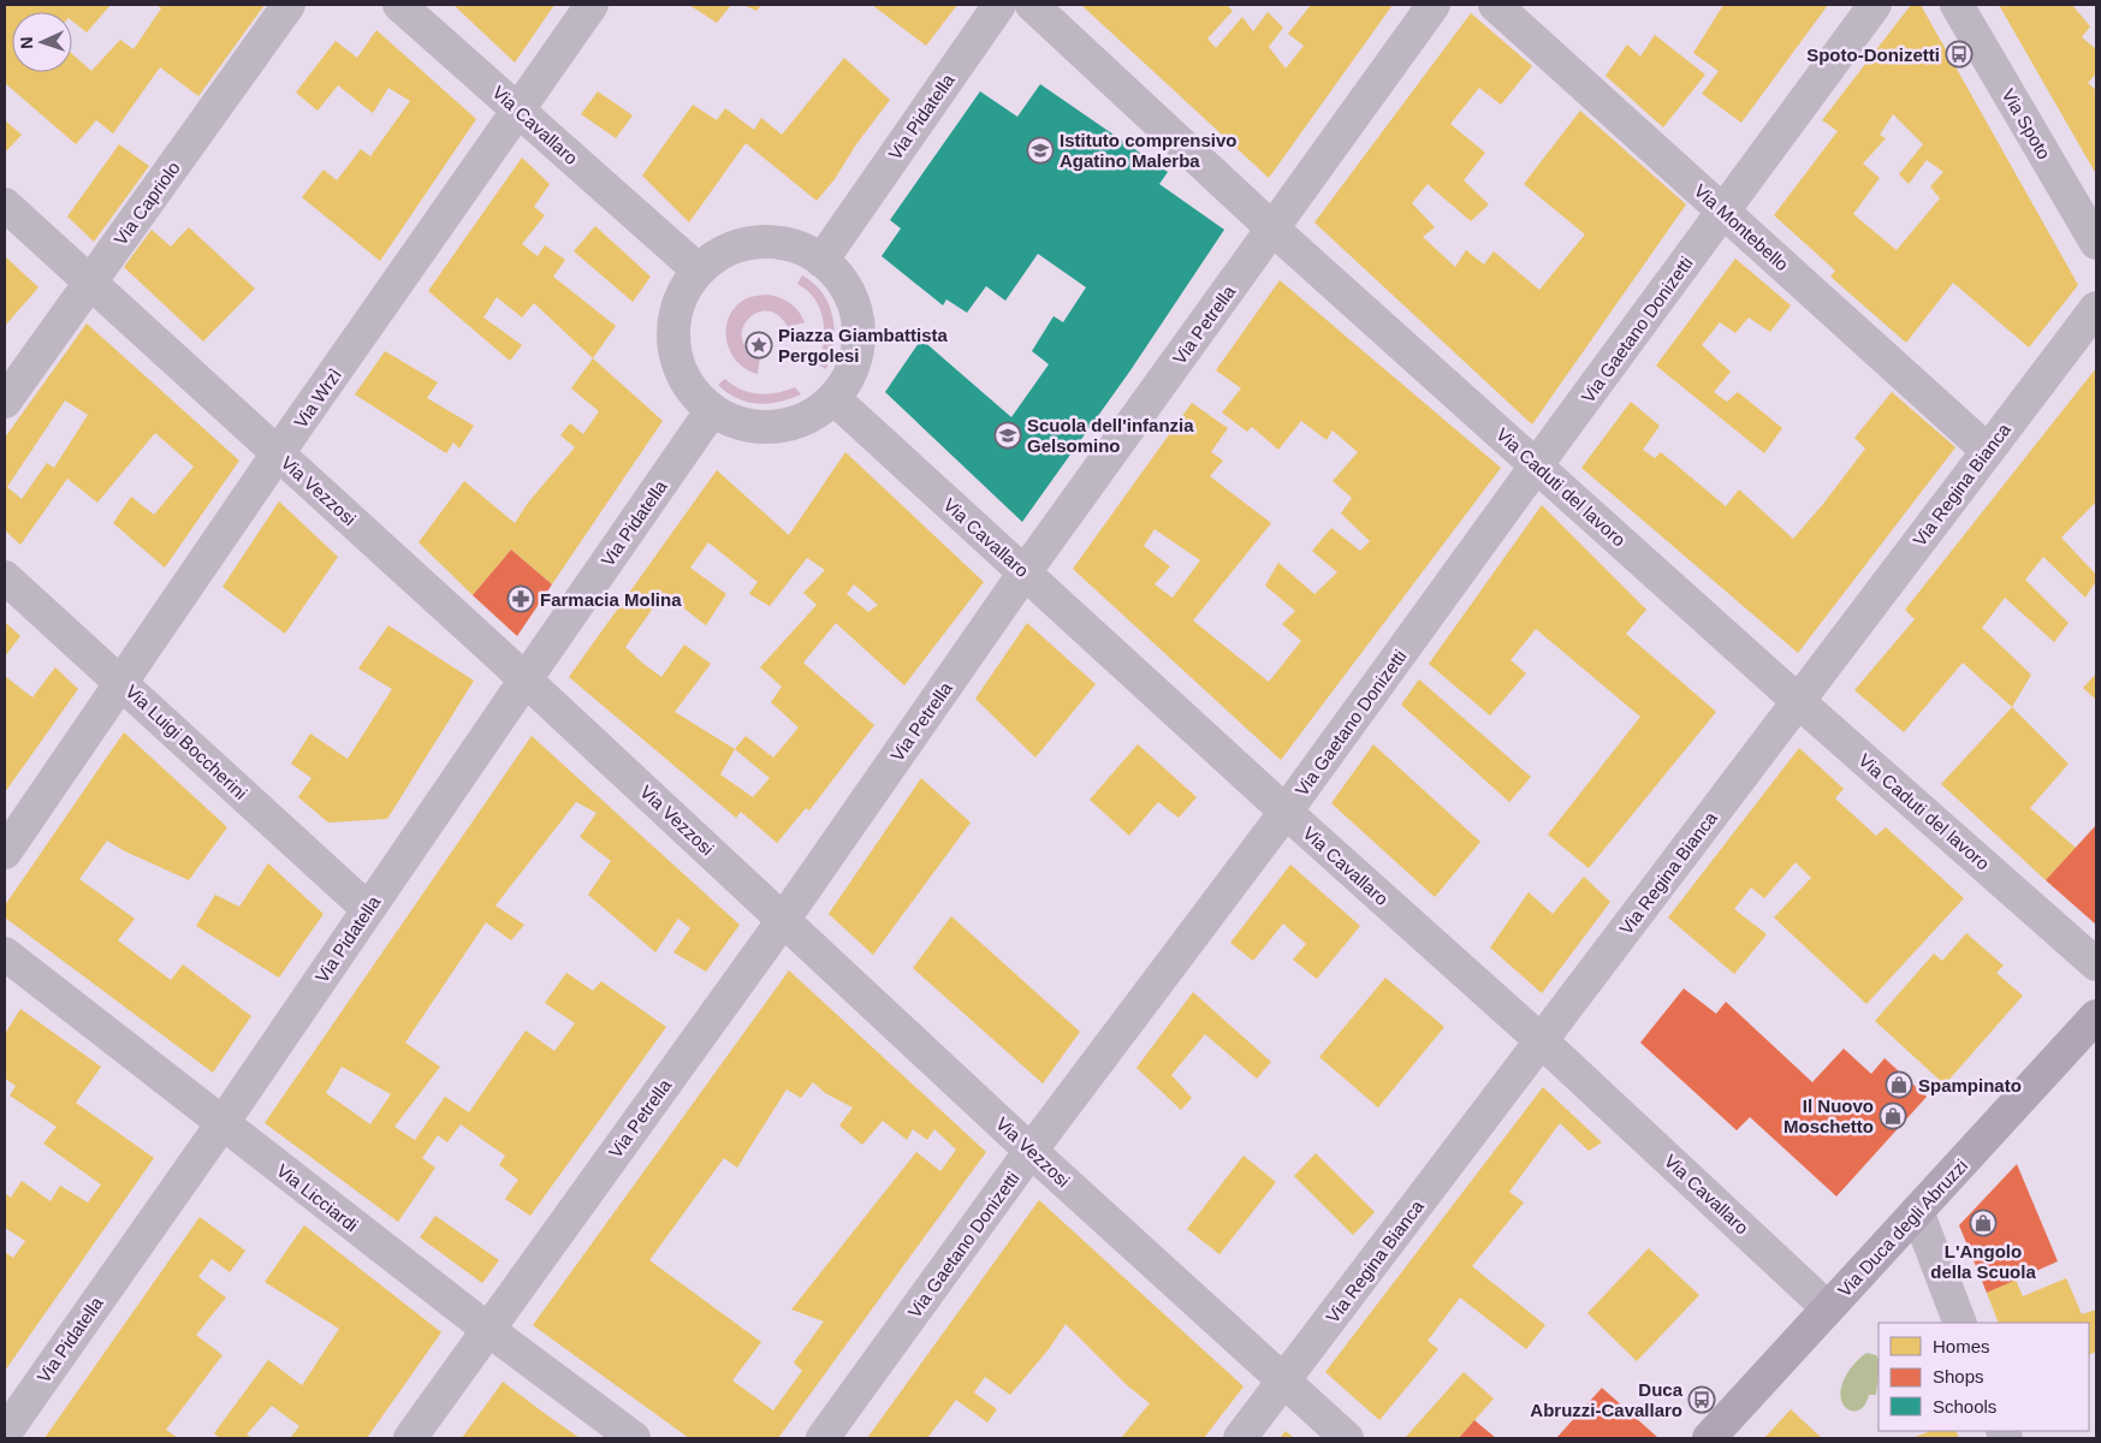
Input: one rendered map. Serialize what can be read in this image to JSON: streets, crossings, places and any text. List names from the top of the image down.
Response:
{
  "streets": {
    "main road": ["Via Duca degli Abruzzi"],
    "street": [
      "Via Pidatella",
      "Via Spoto",
      "Via Cavallaro",
      "Via Capriolo",
      "Via Montebello",
      "Via Petrella",
      "Via Gaetano Donizetti",
      "Via Wrzì",
      "Via Regina Bianca",
      "Via Caduti del lavoro",
      "Via Vezzosi",
      "Via Luigi Boccherini",
      "Via Licciardi"
    ]
  },
  "crossings": [
    ["Via Pidatella", "Via Cavallaro"],
    ["Via Pidatella", "Via Vezzosi"],
    ["Via Pidatella", "Via Luigi Boccherini"],
    ["Via Pidatella", "Via Licciardi"],
    ["Via Cavallaro", "Via Petrella"],
    ["Via Cavallaro", "Via Gaetano Donizetti"],
    ["Via Cavallaro", "Via Wrzì"],
    ["Via Cavallaro", "Via Regina Bianca"],
    ["Via Cavallaro", "Via Duca degli Abruzzi"],
    ["Via Capriolo", "Via Vezzosi"],
    ["Via Montebello", "Via Gaetano Donizetti"],
    ["Via Montebello", "Via Regina Bianca"],
    ["Via Petrella", "Via Caduti del lavoro"],
    ["Via Petrella", "Via Vezzosi"],
    ["Via Petrella", "Via Licciardi"],
    ["Via Gaetano Donizetti", "Via Caduti del lavoro"],
    ["Via Gaetano Donizetti", "Via Vezzosi"],
    ["Via Wrzì", "Via Vezzosi"],
    ["Via Wrzì", "Via Luigi Boccherini"],
    ["Via Regina Bianca", "Via Caduti del lavoro"],
    ["Via Regina Bianca", "Via Vezzosi"]
  ],
  "places": {
    "bus stop": ["Spoto-Donizetti", "Duca Abruzzi-Cavallaro"],
    "school or university": ["Istituto comprensivo Agatino Malerba", "Scuola dell'infanzia Gelsomino"],
    "place": ["Piazza Giambattista Pergolesi"],
    "pharmacy": ["Farmacia Molina"],
    "shop": ["Spampinato", "Il Nuovo Moschetto", "L'Angolo della Scuola"]
  },
  "legend": ["Homes", "Shops", "Schools"],
  "north": "left"
}
